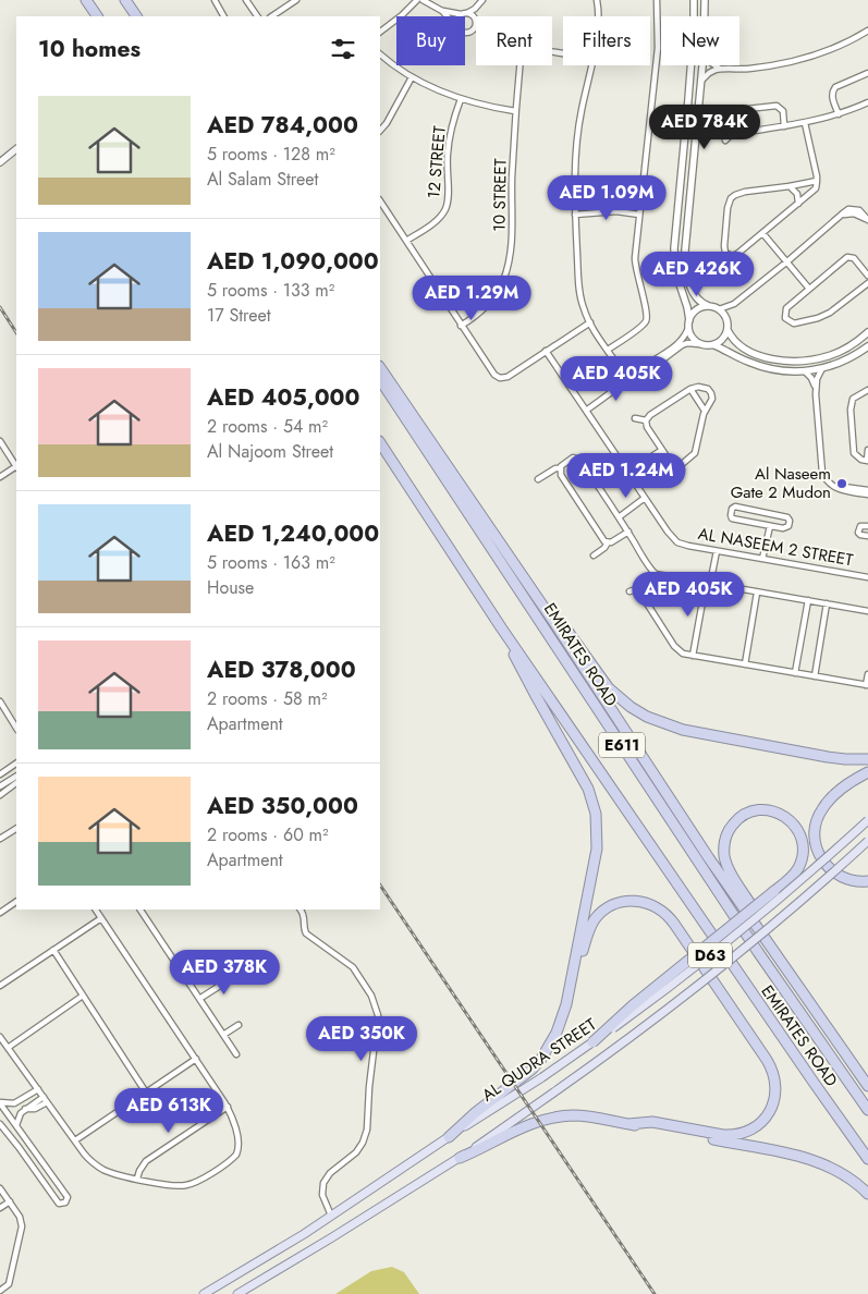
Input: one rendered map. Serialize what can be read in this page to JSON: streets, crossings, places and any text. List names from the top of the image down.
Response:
{
  "streets": {
    "highway": ["EMIRATES ROAD", "E611"],
    "main road": ["D63", "AL QUDRA STREET"],
    "street": ["12 STREET", "10 STREET", "AL NASEEM 2 STREET"]
  },
  "places": ["Al Naseem Gate 2 Mudon"],
  "page": {
    "chip": [
      "Buy",
      "Rent",
      "Filters",
      "New"
    ],
    "heading": "10 homes",
    "list": [
      {
        "name": "AED 784,000",
        "note": "5 rooms · 128 m² · Al Salam Street"
      },
      {
        "name": "AED 1,090,000",
        "note": "5 rooms · 133 m² · 17 Street"
      },
      {
        "name": "AED 405,000",
        "note": "2 rooms · 54 m² · Al Najoom Street"
      },
      {
        "name": "AED 1,240,000",
        "note": "5 rooms · 163 m² · House"
      },
      {
        "name": "AED 378,000",
        "note": "2 rooms · 58 m² · Apartment"
      },
      {
        "name": "AED 350,000",
        "note": "2 rooms · 60 m² · Apartment"
      }
    ],
    "price": [
      "AED 784K",
      "AED 1.09M",
      "AED 426K",
      "AED 1.29M",
      "AED 405K",
      "AED 1.24M",
      "AED 405K",
      "AED 378K",
      "AED 350K",
      "AED 613K"
    ]
  }
}
